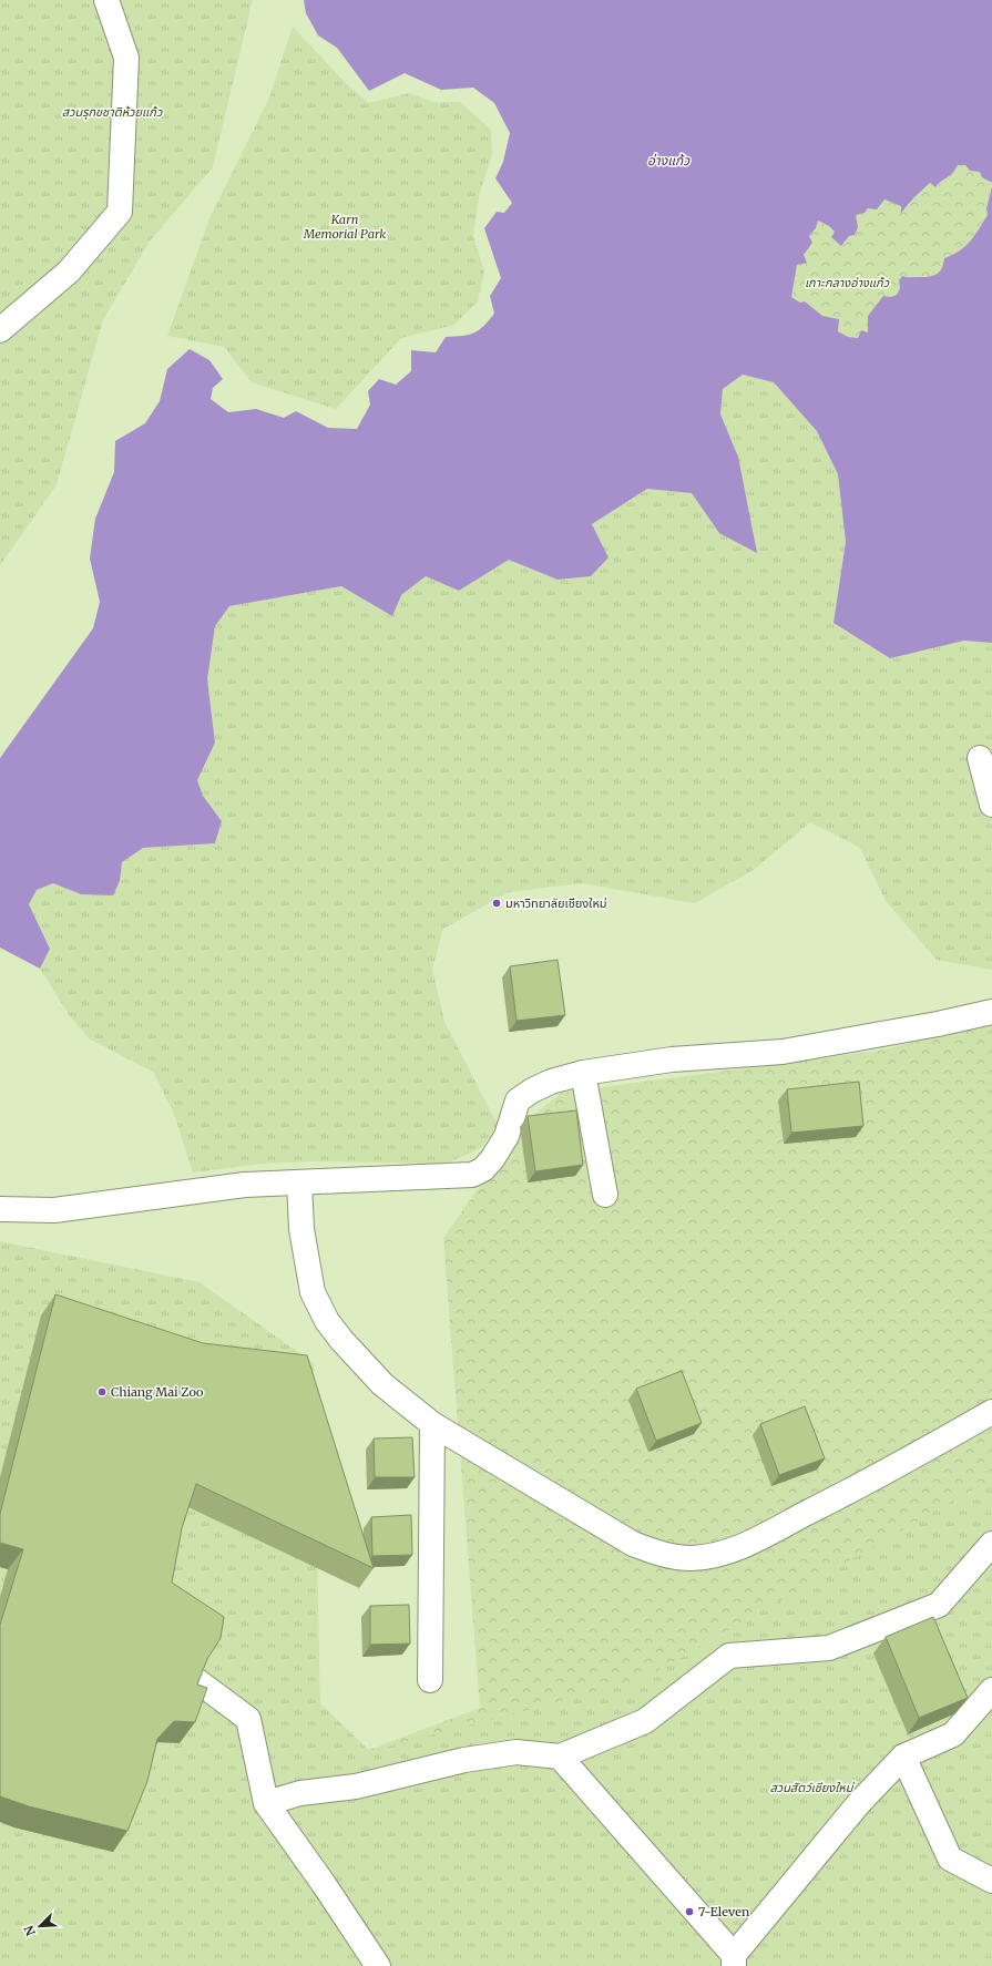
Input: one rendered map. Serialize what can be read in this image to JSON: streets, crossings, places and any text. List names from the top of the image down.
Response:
{
  "water": ["อ่างแก้ว"],
  "parks": [
    "สวนรุกขชาติห้วยแก้ว",
    "Karn Memorial Park",
    "เกาะกลางอ่างแก้ว",
    "สวนสัตว์เชียงใหม่"
  ],
  "places": ["มหาวิทยาลัยเชียงใหม่", "Chiang Mai Zoo", "7-Eleven"],
  "north": "bottom left"
}
